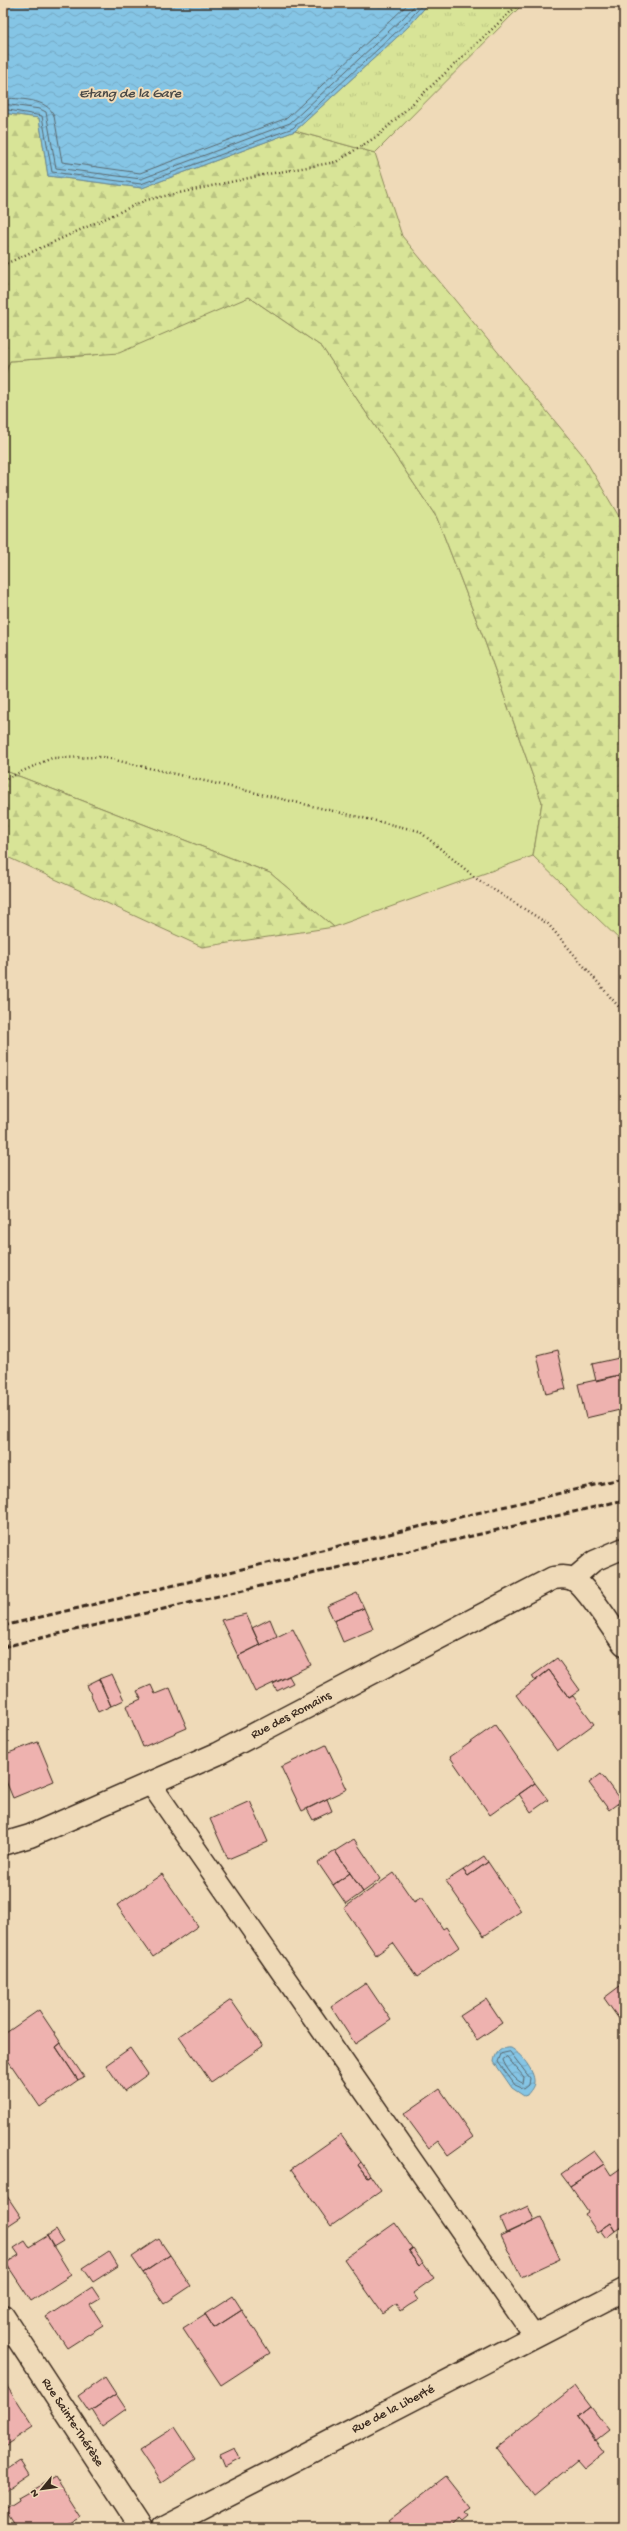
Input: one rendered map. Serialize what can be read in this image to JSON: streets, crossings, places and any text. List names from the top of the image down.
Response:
{
  "streets": {
    "street": ["Rue des Romains", "Rue de la Liberté", "Rue Sainte-Thérèse"]
  },
  "water": ["Etang de la Gare"],
  "north": "bottom left"
}
